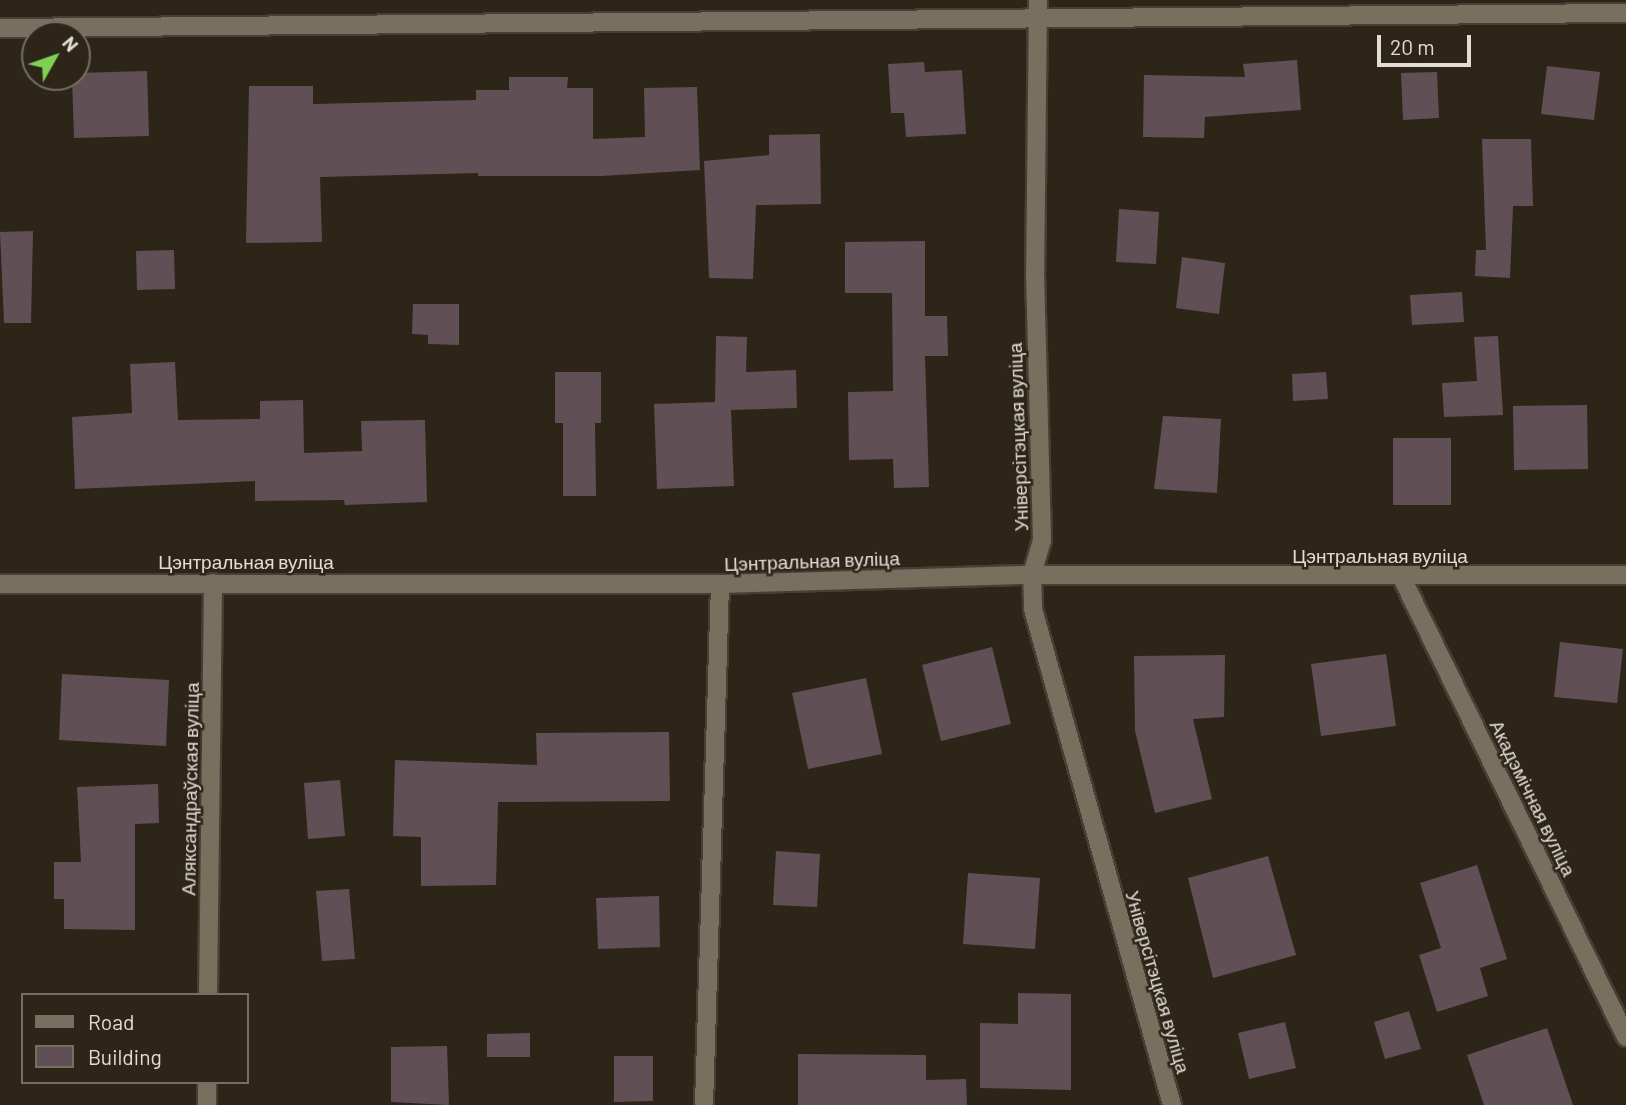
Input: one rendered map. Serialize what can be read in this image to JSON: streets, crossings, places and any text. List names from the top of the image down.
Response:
{
  "streets": {
    "street": [
      "Універсітэцкая вуліца",
      "Цэнтральная вуліца",
      "Аляксандраўская вуліца",
      "Акадэмічная вуліца"
    ]
  },
  "crossings": [
    ["Універсітэцкая вуліца", "Цэнтральная вуліца"],
    ["Цэнтральная вуліца", "Аляксандраўская вуліца"],
    ["Цэнтральная вуліца", "Акадэмічная вуліца"]
  ],
  "legend": ["Road", "Building"],
  "scale_bar": "20 m",
  "north": "top right"
}
